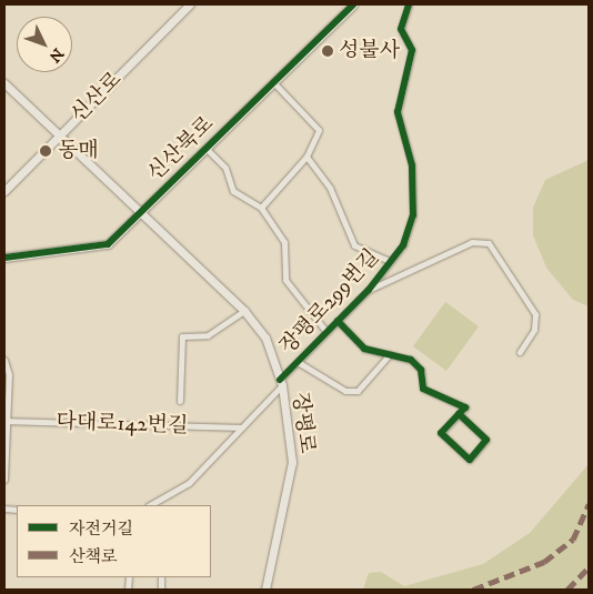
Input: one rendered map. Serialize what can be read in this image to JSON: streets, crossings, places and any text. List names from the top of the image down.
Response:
{
  "streets": {
    "street": [
      "신산로",
      "신산북로",
      "장평로299번길",
      "장평로",
      "다대로142번길"
    ]
  },
  "crossings": [
    ["신산로", "장평로"],
    ["신산북로", "장평로"],
    ["장평로299번길", "장평로"],
    ["장평로299번길", "다대로142번길"]
  ],
  "places": ["성불사", "동매"],
  "legend": ["자전거길", "산책로"],
  "north": "bottom right"
}
